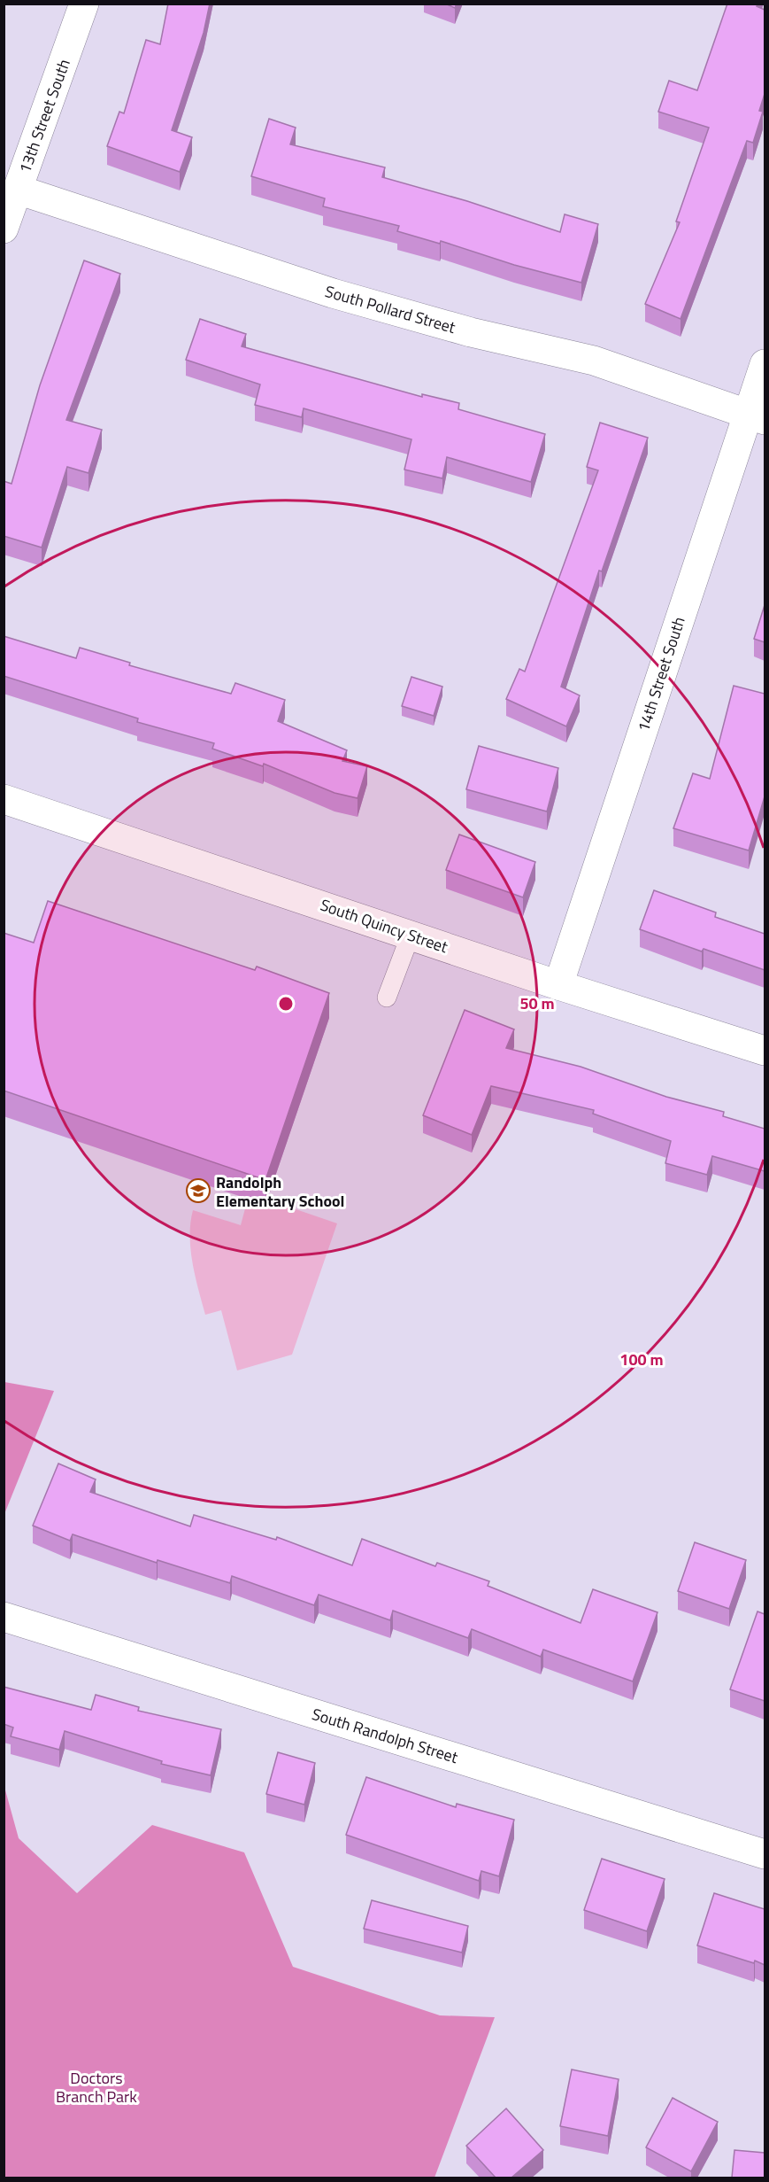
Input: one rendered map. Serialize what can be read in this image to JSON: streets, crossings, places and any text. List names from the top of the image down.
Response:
{
  "streets": {
    "street": [
      "13th Street South",
      "South Pollard Street",
      "14th Street South",
      "South Quincy Street",
      "South Randolph Street"
    ]
  },
  "crossings": [
    ["13th Street South", "South Pollard Street"],
    ["South Pollard Street", "14th Street South"],
    ["14th Street South", "South Quincy Street"]
  ],
  "parks": ["Doctors Branch Park"],
  "places": {
    "school or university": ["Randolph Elementary School"]
  },
  "rings": ["50 m", "100 m"]
}
